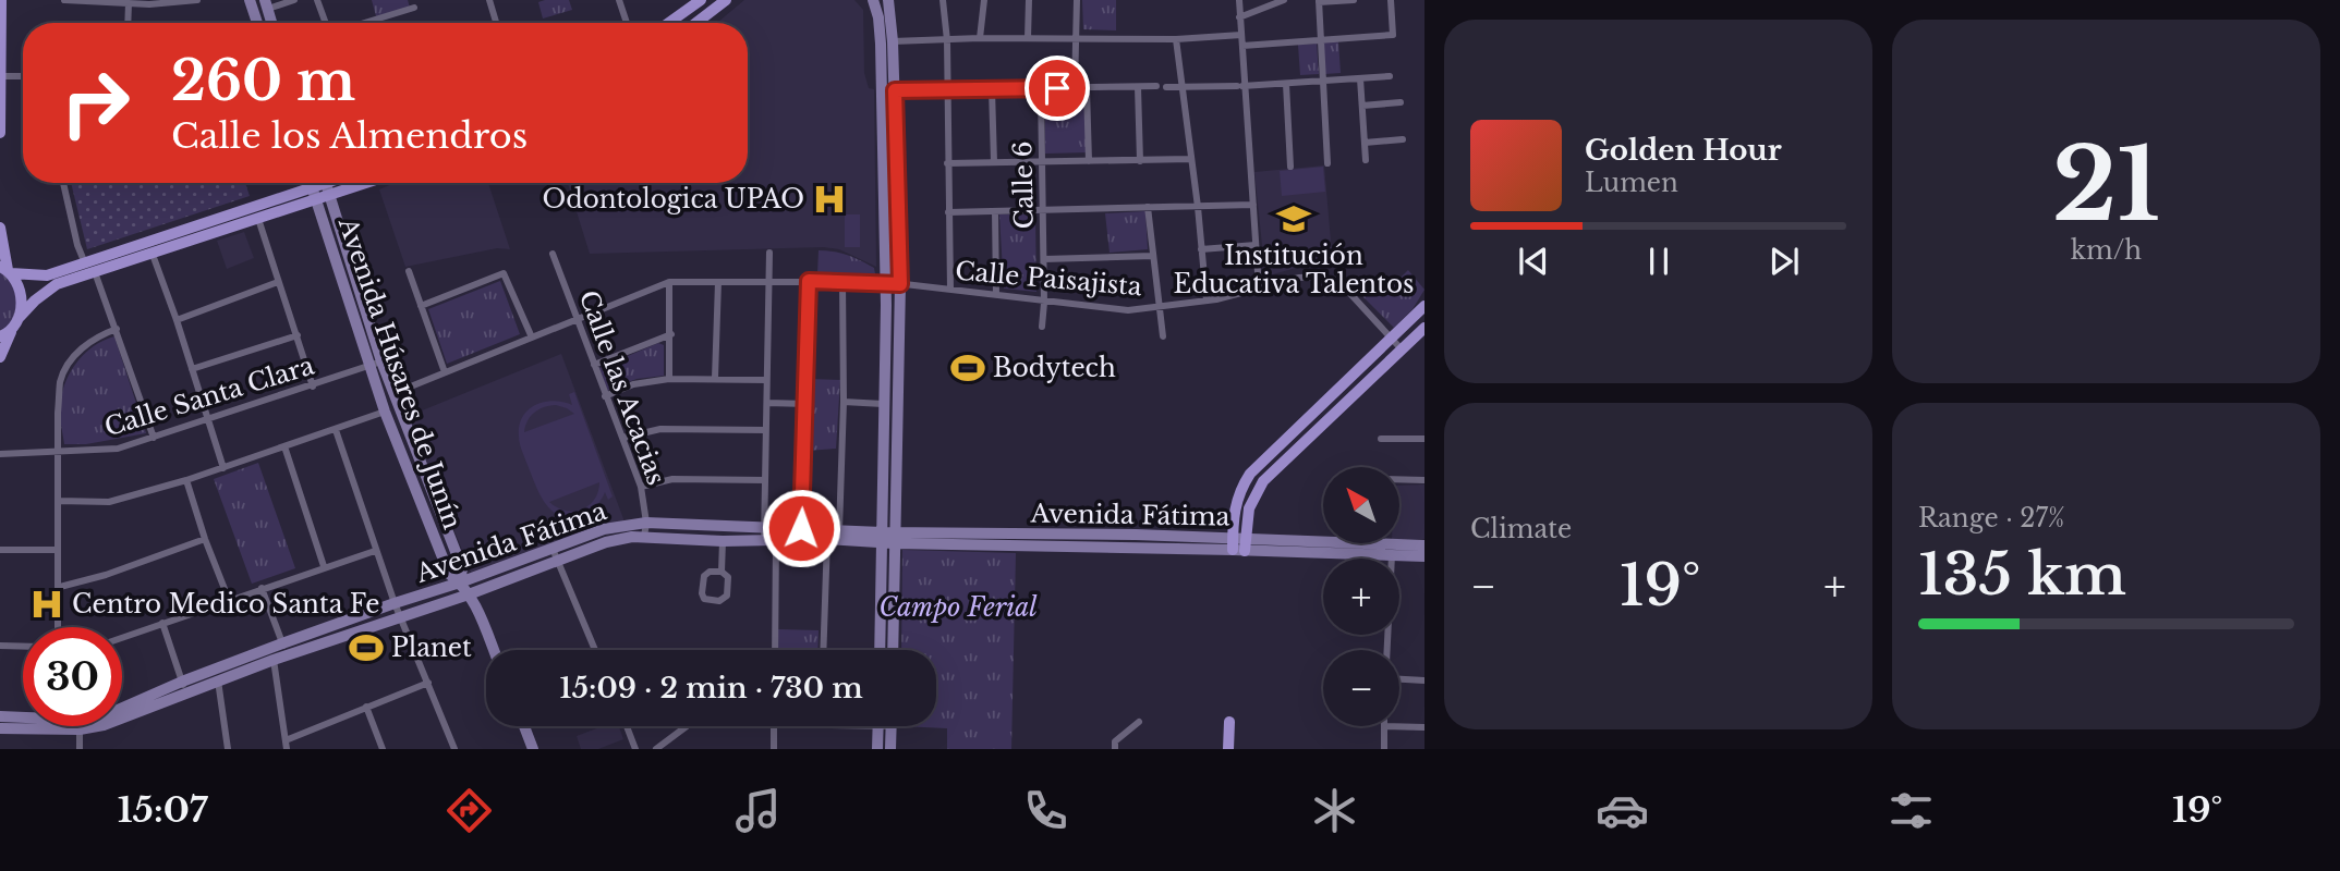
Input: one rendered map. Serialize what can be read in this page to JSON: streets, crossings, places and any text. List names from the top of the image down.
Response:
{
  "streets": {
    "main road": ["Avenida Húsares de Junín", "Avenida Fátima"],
    "street": [
      "Calle 6",
      "Calle Paisajista",
      "Calle las Acacias",
      "Calle Santa Clara"
    ]
  },
  "crossings": [
    ["Calle 6", "Calle Paisajista"],
    ["Avenida Húsares de Junín", "Calle Santa Clara"],
    ["Avenida Húsares de Junín", "Avenida Fátima"],
    ["Calle las Acacias", "Avenida Fátima"]
  ],
  "parks": ["Campo Ferial"],
  "places": {
    "hospital": ["Odontologica UPAO", "Centro Medico Santa Fe"],
    "school or university": ["Institución Educativa Talentos"],
    "sports": ["Bodytech", "Planet"]
  },
  "north": "top left",
  "page": {
    "tile": [
      ["21", "km/h"],
      "Climate",
      ["Range · 27%", "135 km"]
    ],
    "turn": ["260 m", "Calle los Almendros"],
    "song": ["Golden Hour", "Lumen"],
    "map_buttons": ["+", "−"],
    "heat": ["−", "19°", "+"],
    "limit": "30",
    "trip": "15:09 · 2 min · 730 m",
    "tabs": ["15:07", "19°"]
  }
}
